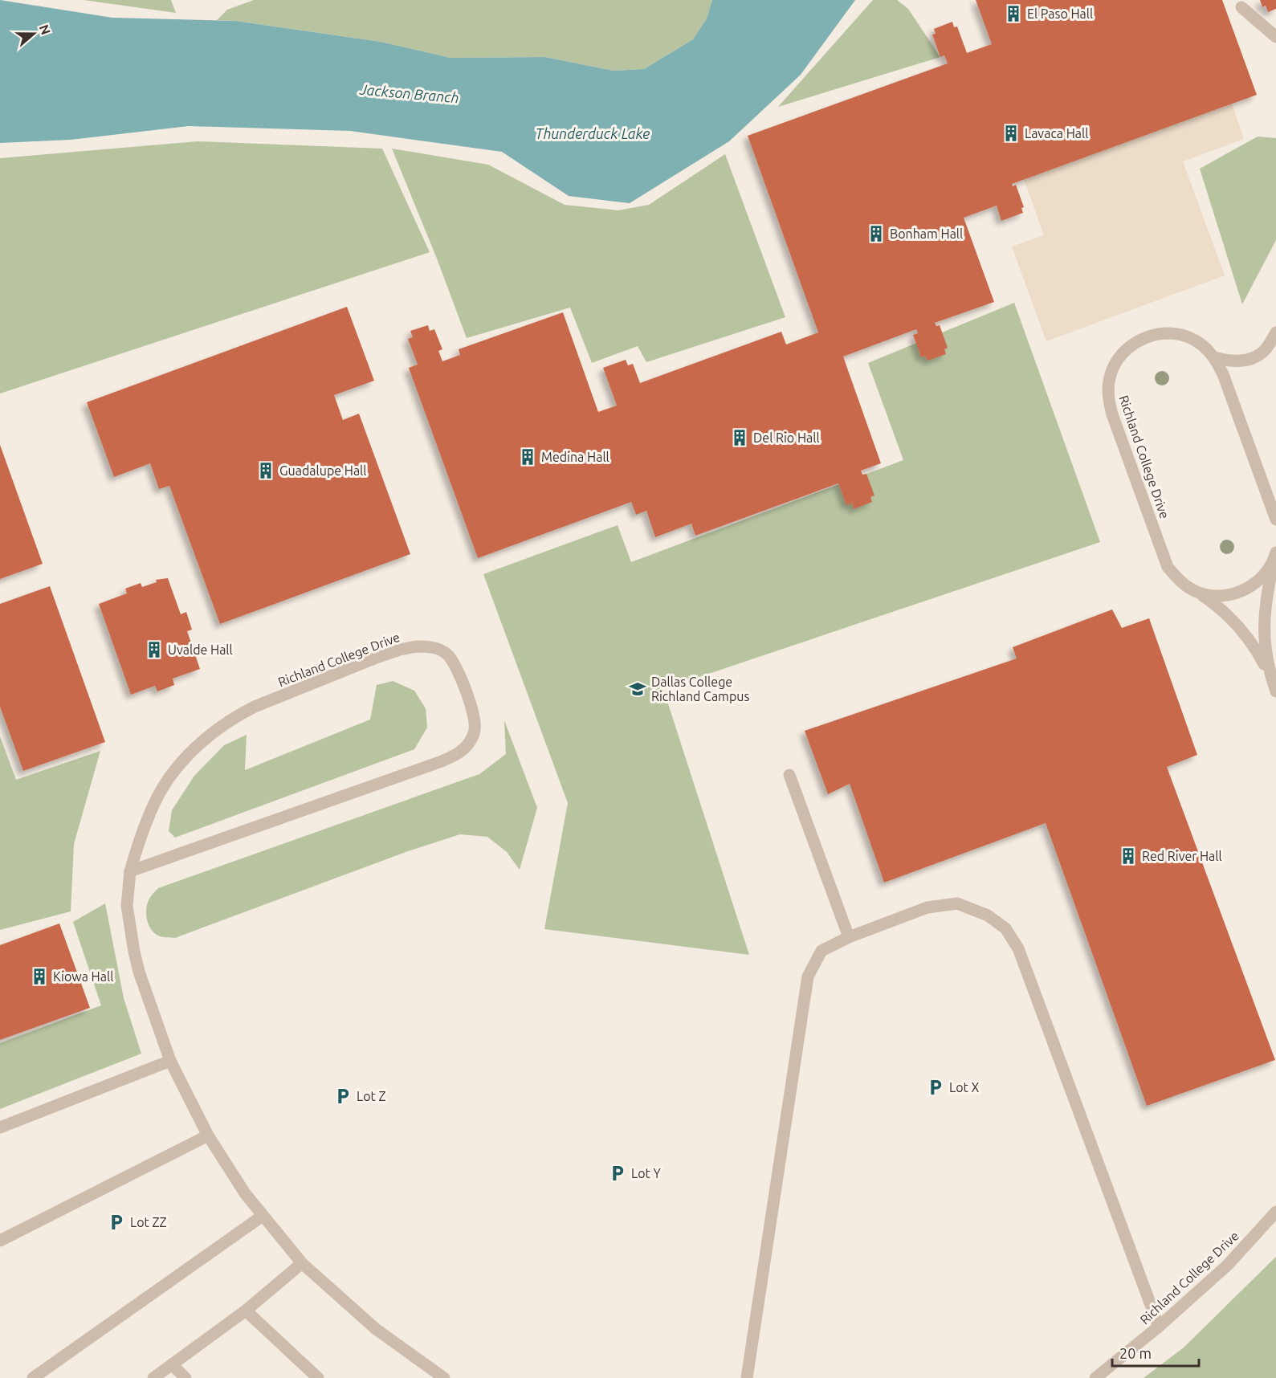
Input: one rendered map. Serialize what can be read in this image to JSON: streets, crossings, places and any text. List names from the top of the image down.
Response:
{
  "streets": {
    "street": ["Richland College Drive"]
  },
  "water": ["Jackson Branch", "Thunderduck Lake"],
  "places": {
    "building": [
      "El Paso Hall",
      "Lavaca Hall",
      "Bonham Hall",
      "Del Rio Hall",
      "Medina Hall",
      "Guadalupe Hall",
      "Uvalde Hall",
      "Red River Hall",
      "Kiowa Hall"
    ],
    "school or university": ["Dallas College Richland Campus"],
    "parking": [
      "Lot X",
      "Lot Z",
      "Lot Y",
      "Lot ZZ"
    ]
  },
  "scale_bar": "20 m",
  "north": "right"
}
